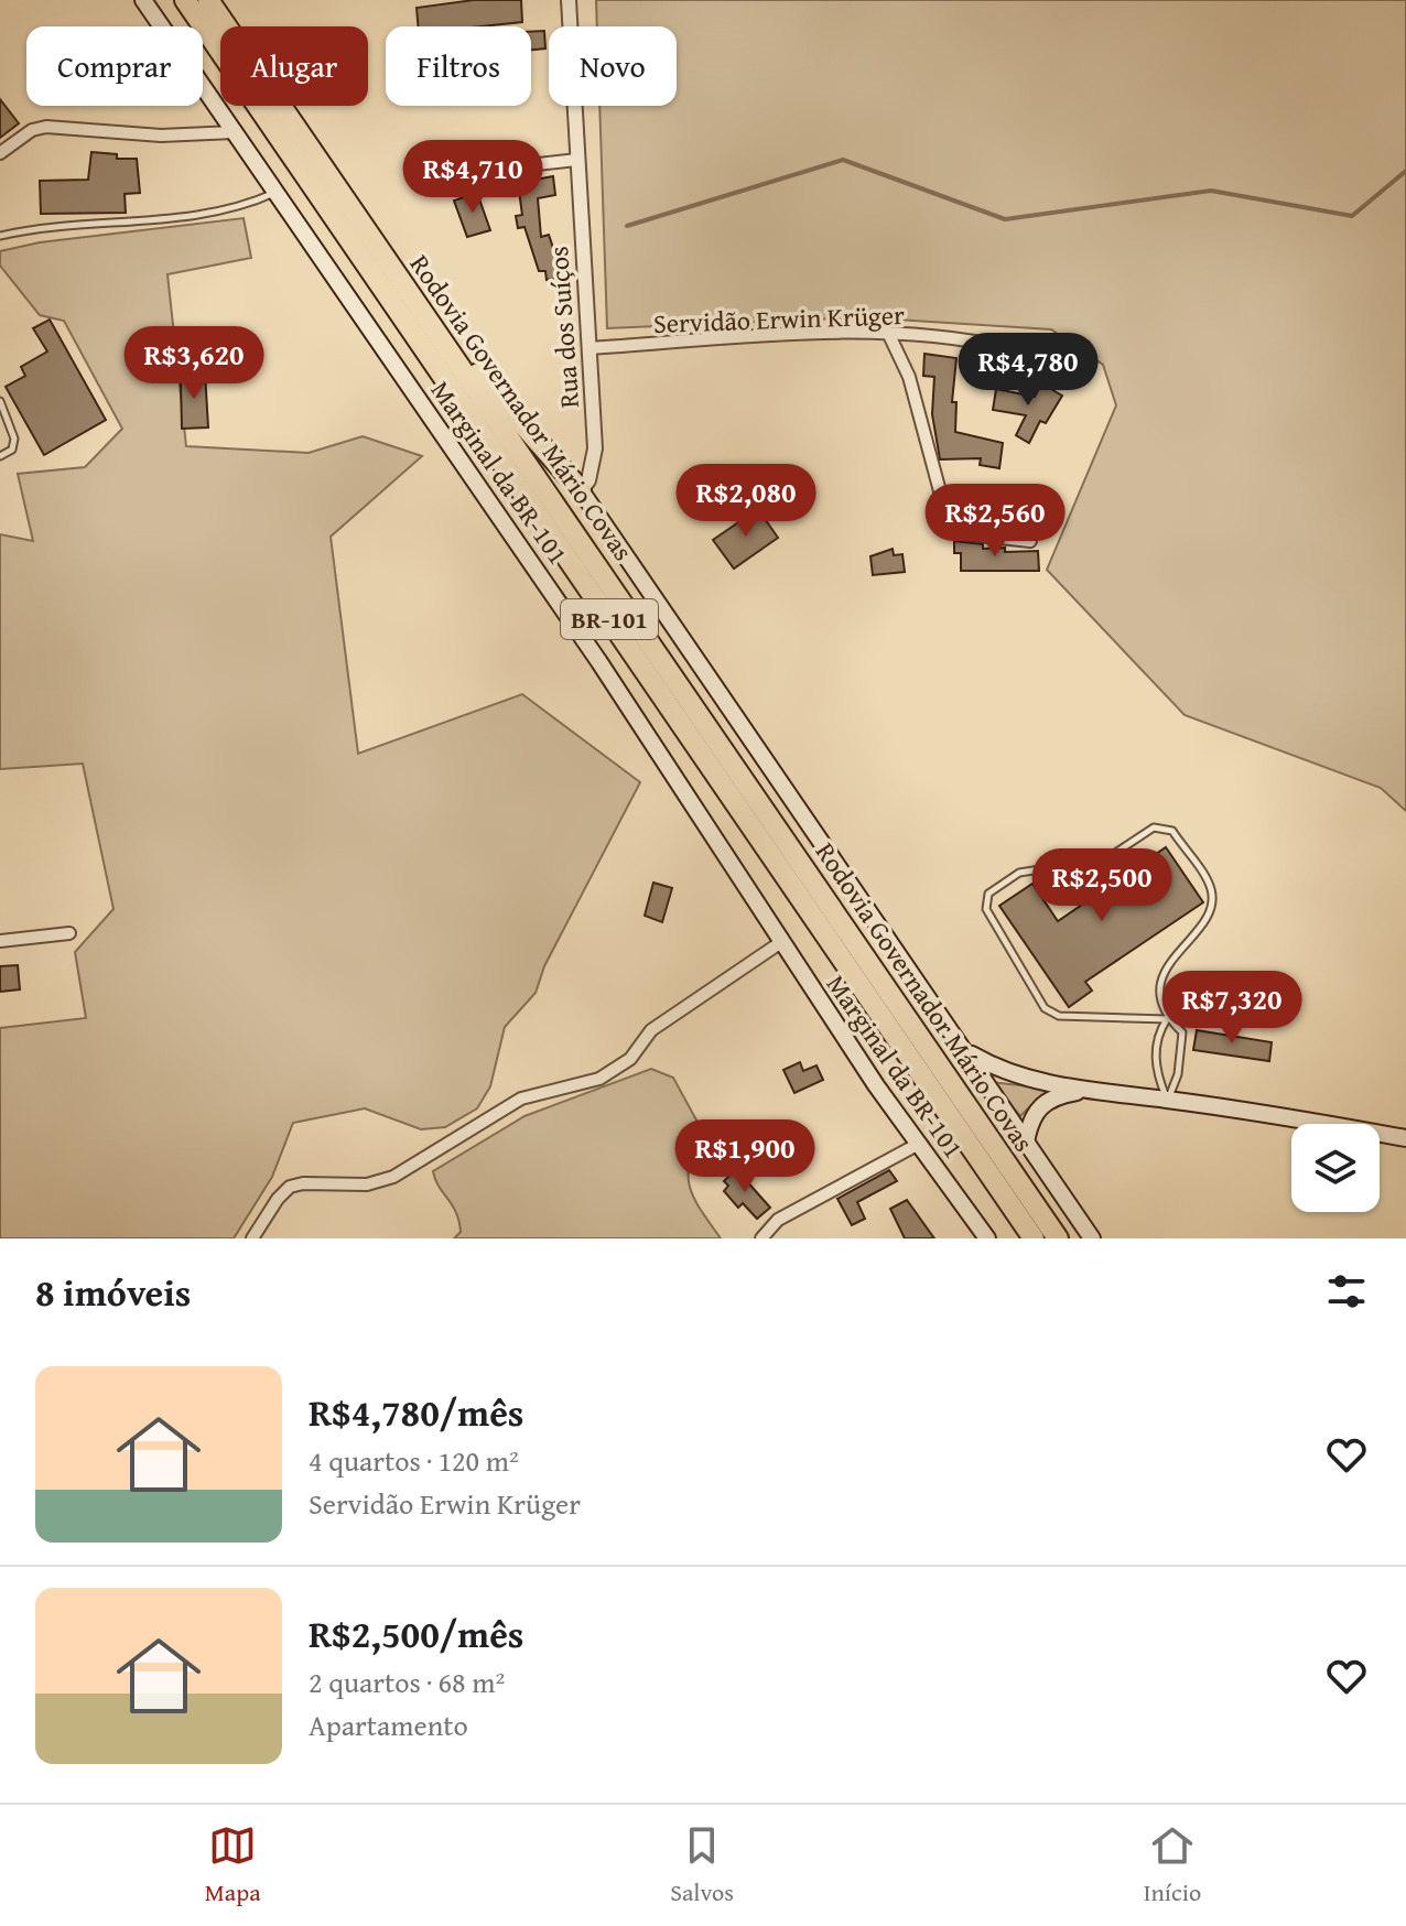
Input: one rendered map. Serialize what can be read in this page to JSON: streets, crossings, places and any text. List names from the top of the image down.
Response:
{
  "streets": {
    "highway": ["Rodovia Governador Mário Covas", "BR-101"],
    "main road": ["Marginal da BR-101"],
    "street": ["Servidão Erwin Krüger", "Rua dos Suíços"]
  },
  "crossings": [
    ["Servidão Erwin Krüger", "Rua dos Suíços"]
  ],
  "page": {
    "chip": [
      "Comprar",
      "Alugar",
      "Filtros",
      "Novo"
    ],
    "price": [
      "R$4,710",
      "R$3,620",
      "R$4,780",
      "R$2,080",
      "R$2,560",
      "R$2,500",
      "R$7,320",
      "R$1,900"
    ],
    "heading": "8 imóveis",
    "list": [
      {
        "name": "R$4,780/mês",
        "note": "4 quartos · 120 m² · Servidão Erwin Krüger"
      },
      {
        "name": "R$2,500/mês",
        "note": "2 quartos · 68 m² · Apartamento"
      }
    ],
    "tabs": ["Mapa", "Salvos", "Início"]
  }
}
